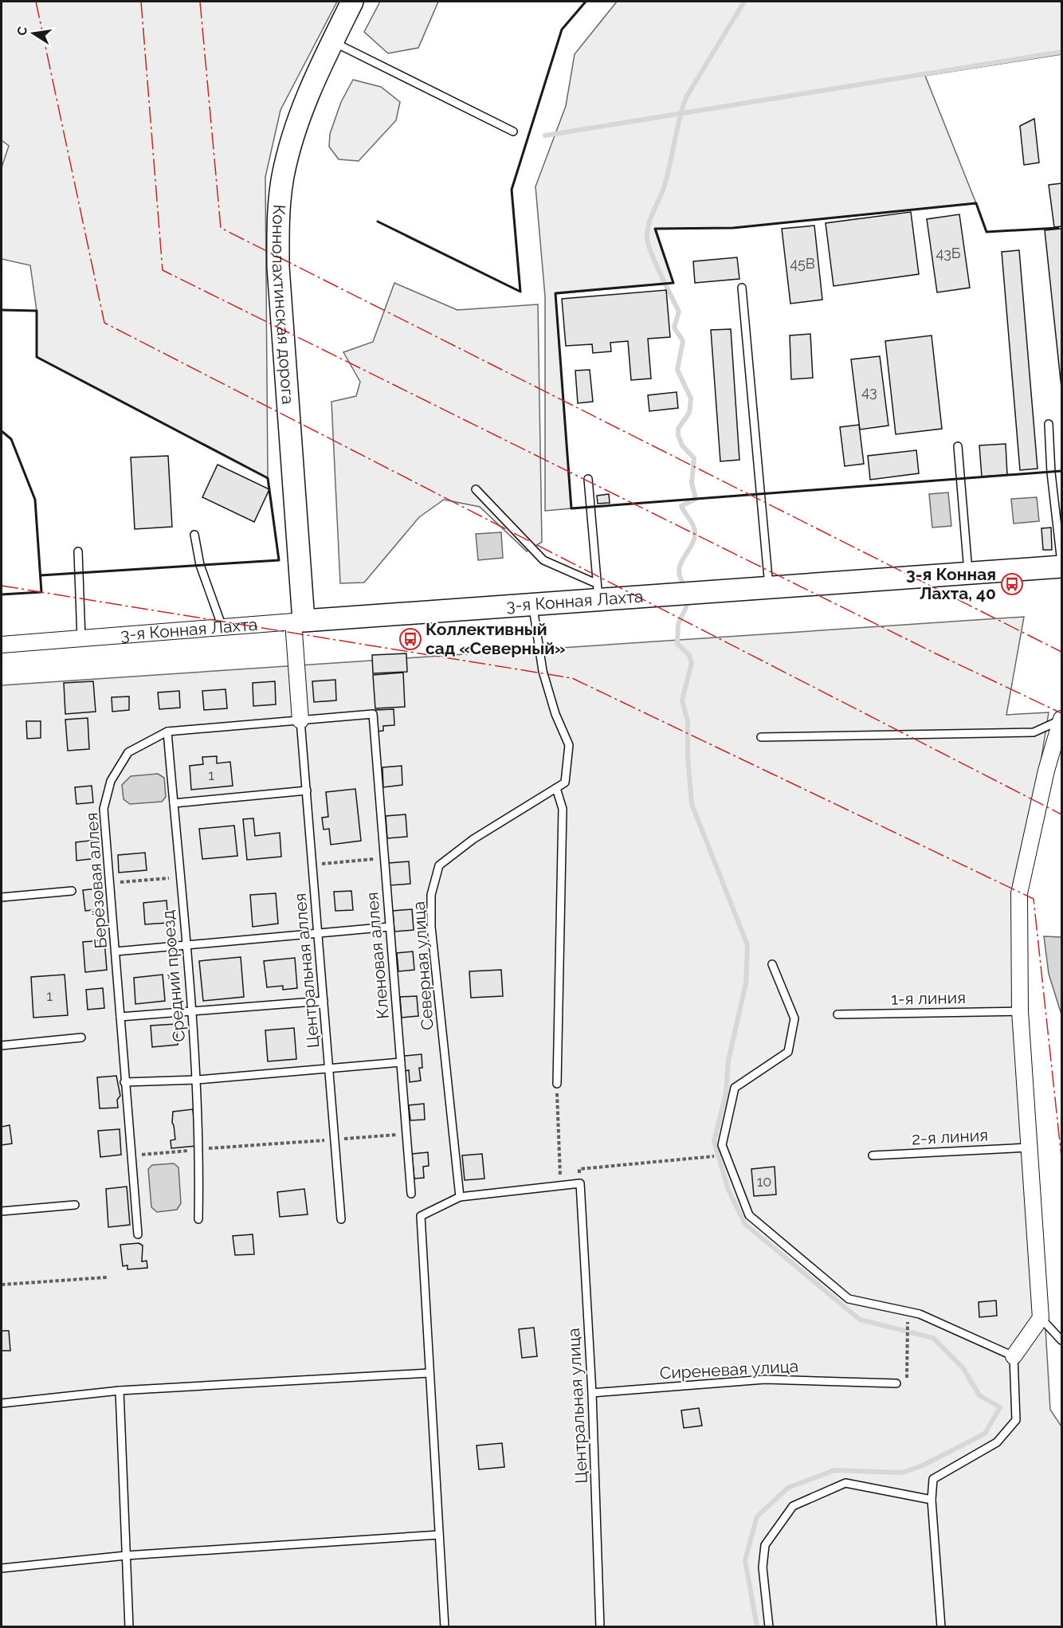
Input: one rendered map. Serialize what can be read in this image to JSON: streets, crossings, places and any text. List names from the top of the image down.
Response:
{
  "streets": {
    "main road": ["Коннолахтинская дорога", "3-я Конная Лахта"],
    "lane": [
      "Берёзовая аллея",
      "Кленовая аллея",
      "Северная улица",
      "Центральная аллея",
      "Средний проезд",
      "1-я линия",
      "2-я линия",
      "Сиреневая улица",
      "Центральная улица"
    ]
  },
  "crossings": [
    ["Коннолахтинская дорога", "3-я Конная Лахта"],
    ["Берёзовая аллея", "Кленовая аллея"],
    ["Берёзовая аллея", "Центральная аллея"],
    ["Берёзовая аллея", "Средний проезд"],
    ["Сиреневая улица", "Центральная улица"]
  ],
  "places": {
    "bus stop": ["3-я Конная Лахта, 40", "Коллективный сад «Северный»"]
  },
  "house_numbers": [
    "43Б",
    "45В",
    "43",
    "1",
    "1",
    "10"
  ],
  "north": "left"
}
